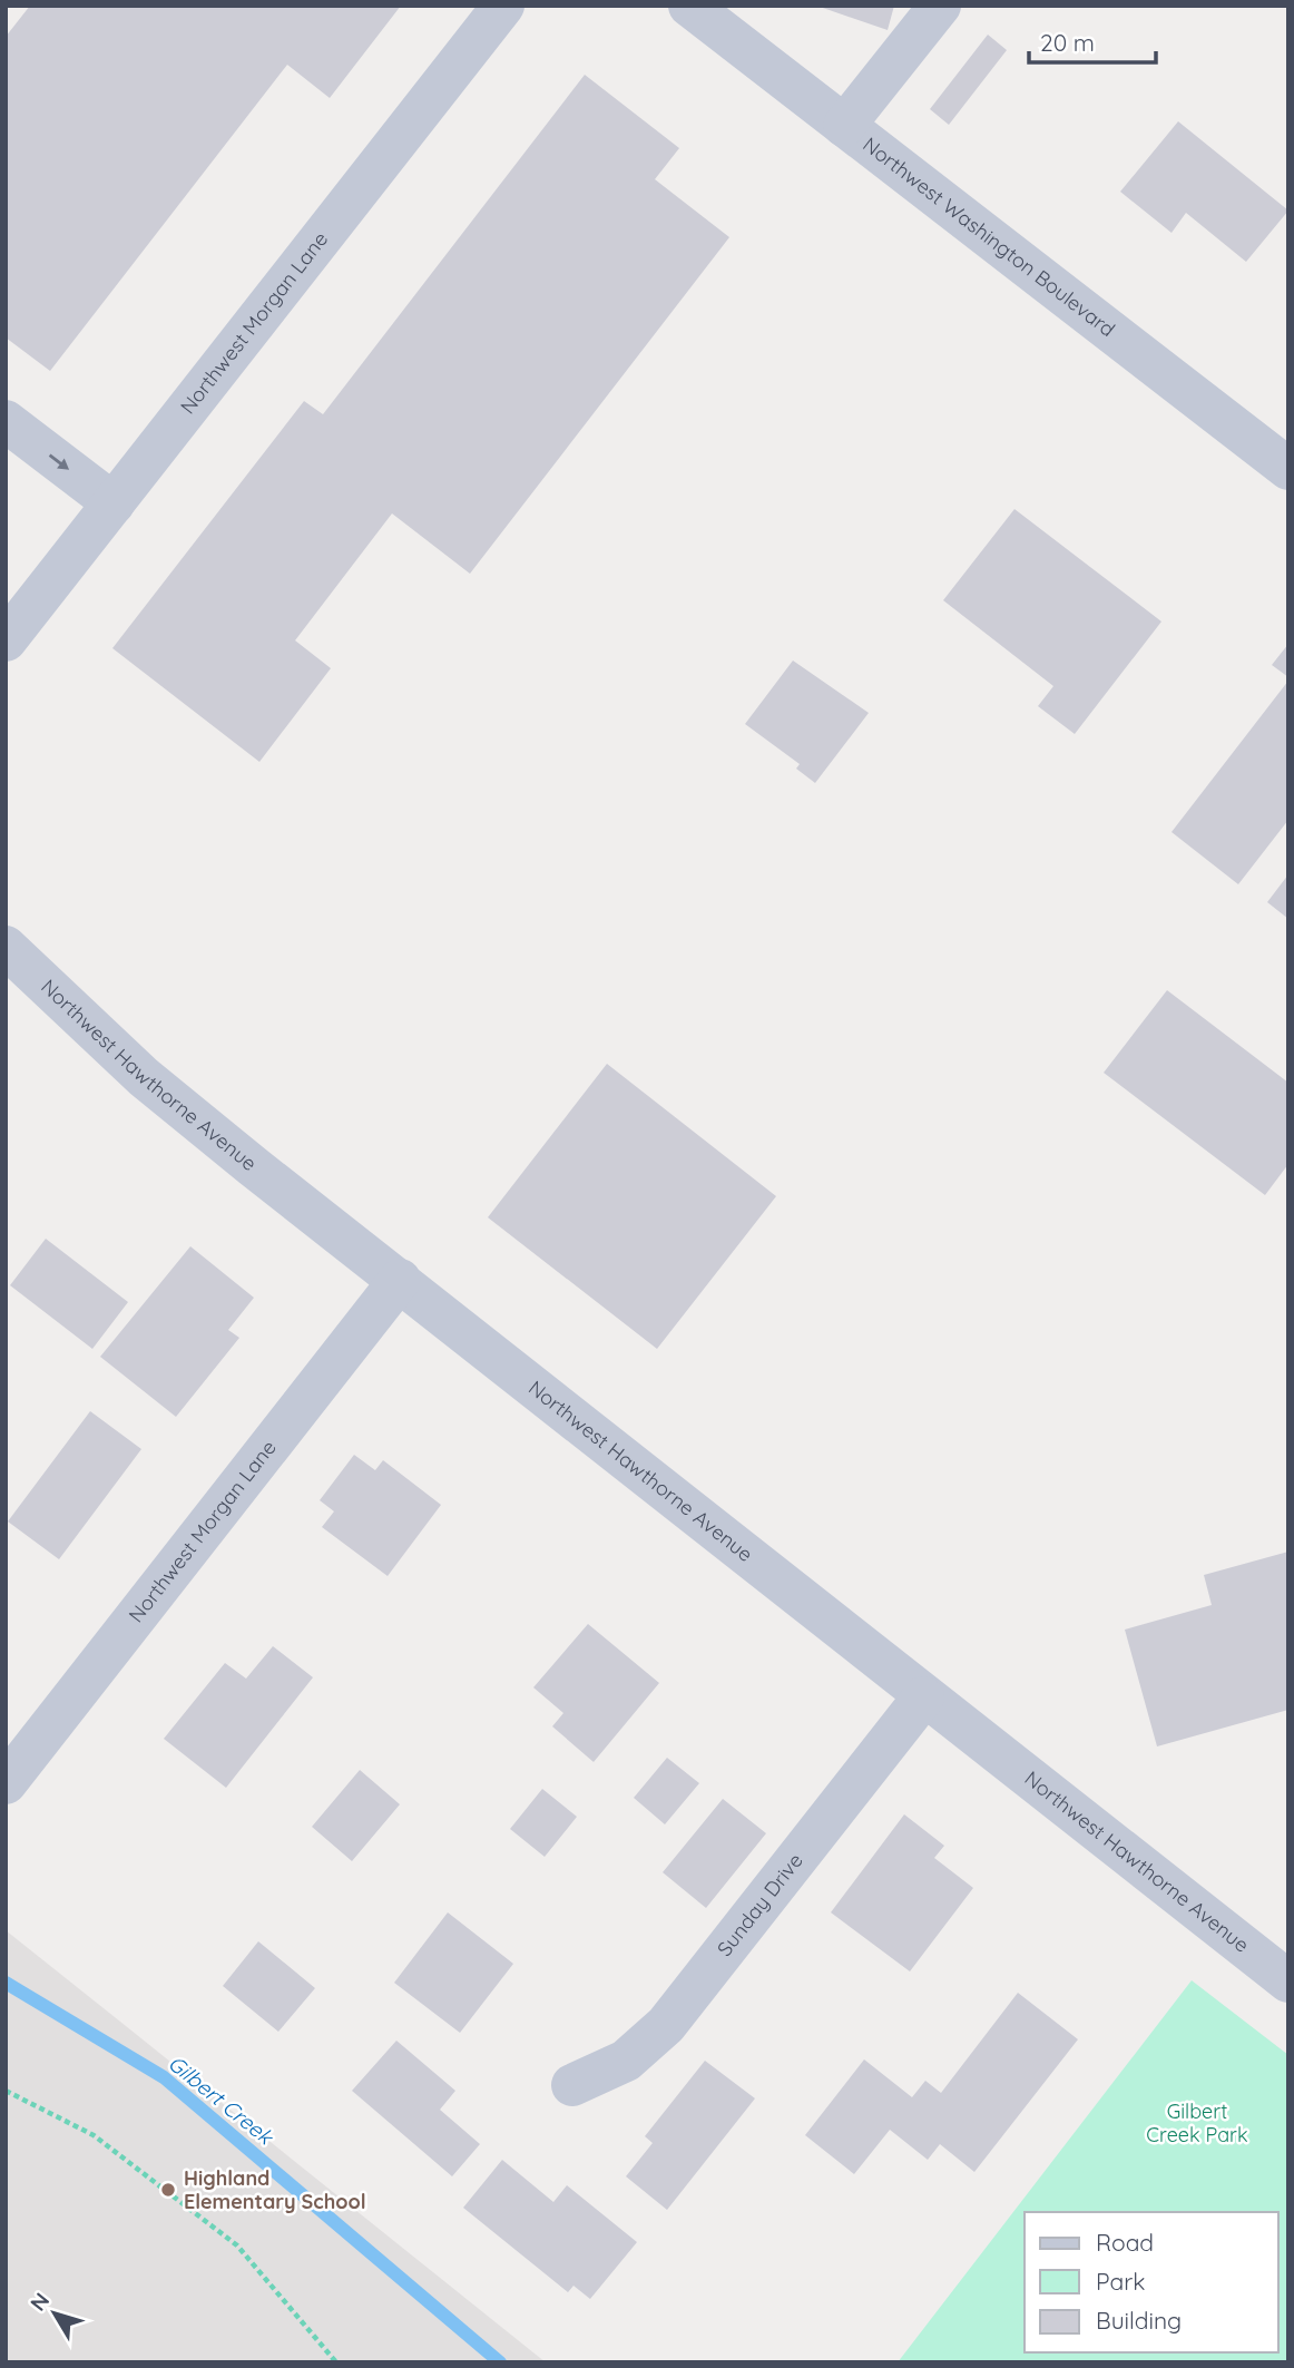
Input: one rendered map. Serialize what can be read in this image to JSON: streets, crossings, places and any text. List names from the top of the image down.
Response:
{
  "streets": {
    "street": [
      "Northwest Washington Boulevard",
      "Northwest Morgan Lane",
      "Northwest Hawthorne Avenue",
      "Sunday Drive"
    ]
  },
  "crossings": [
    ["Northwest Morgan Lane", "Northwest Hawthorne Avenue"],
    ["Northwest Hawthorne Avenue", "Sunday Drive"]
  ],
  "water": ["Gilbert Creek"],
  "parks": ["Gilbert Creek Park"],
  "places": ["Highland Elementary School"],
  "legend": ["Road", "Park", "Building"],
  "scale_bar": "20 m",
  "north": "top left"
}
